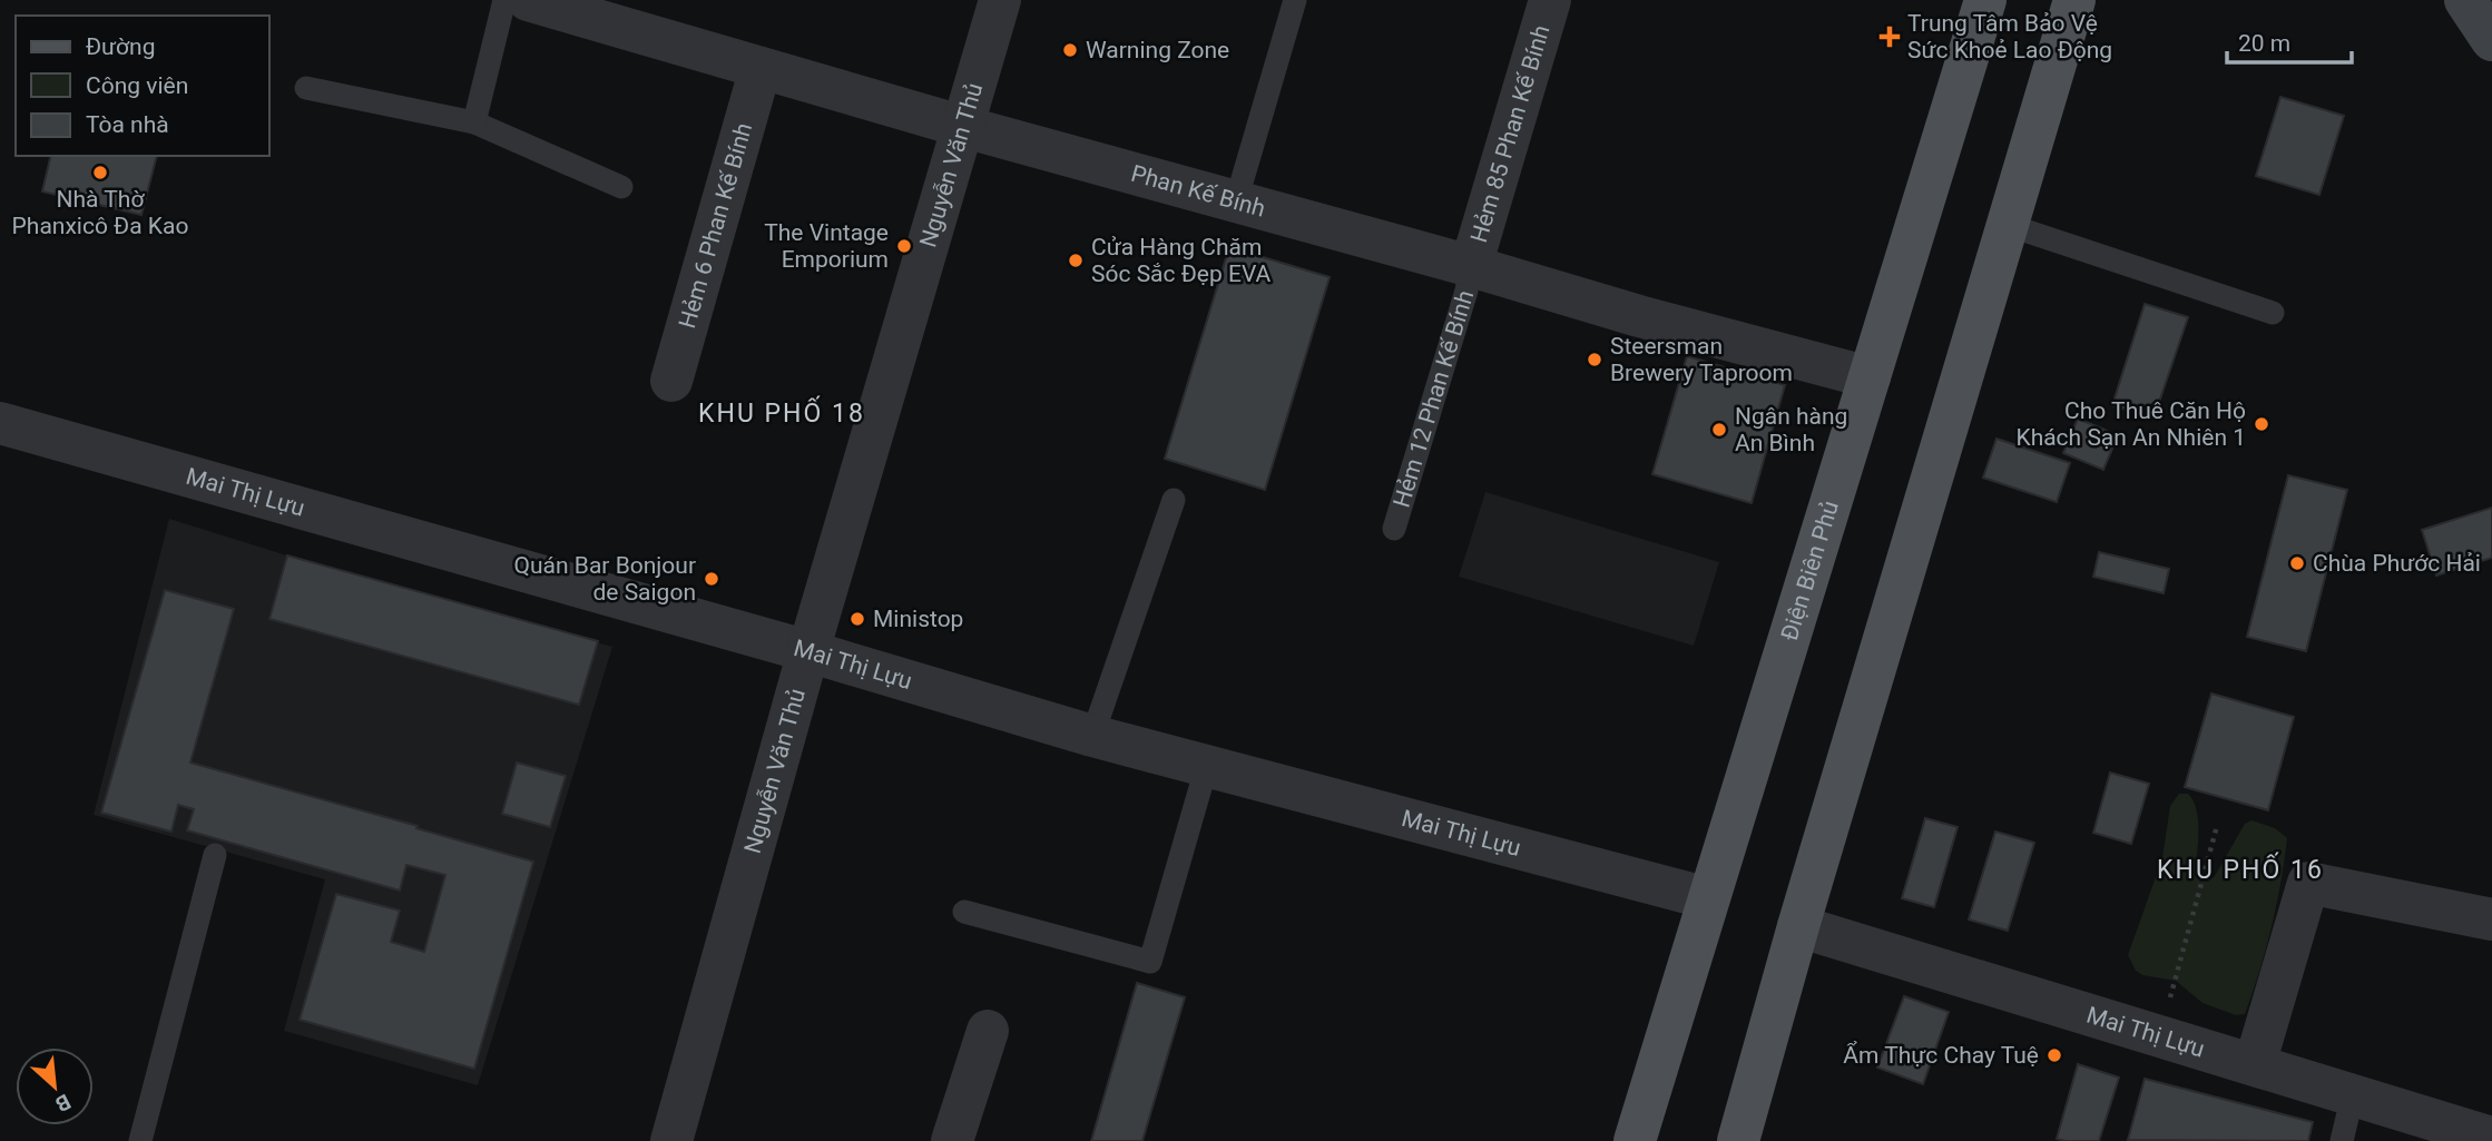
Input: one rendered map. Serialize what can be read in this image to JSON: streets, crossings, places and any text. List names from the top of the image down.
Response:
{
  "streets": {
    "main road": ["Ðiện Biên Phủ"],
    "street": [
      "Hẻm 85 Phan Kế Bính",
      "Nguyễn Văn Thủ",
      "Phan Kế Bính",
      "Hẻm 6 Phan Kế Bính",
      "Mai Thị Lựu"
    ],
    "lane": ["Hẻm 12 Phan Kế Bính"]
  },
  "crossings": [
    ["Hẻm 85 Phan Kế Bính", "Phan Kế Bính"],
    ["Hẻm 85 Phan Kế Bính", "Hẻm 12 Phan Kế Bính"],
    ["Nguyễn Văn Thủ", "Phan Kế Bính"],
    ["Nguyễn Văn Thủ", "Mai Thị Lựu"],
    ["Phan Kế Bính", "Hẻm 6 Phan Kế Bính"],
    ["Phan Kế Bính", "Hẻm 12 Phan Kế Bính"],
    ["Phan Kế Bính", "Ðiện Biên Phủ"],
    ["Mai Thị Lựu", "Ðiện Biên Phủ"]
  ],
  "districts": ["KHU PHỐ 18", "KHU PHỐ 16"],
  "places": {
    "health": ["Trung Tâm Bảo Vệ Sức Khoẻ Lao Động"],
    "other": [
      "Warning Zone",
      "Nhà Thờ Phanxicô Đa Kao",
      "The Vintage Emporium",
      "Cửa Hàng Chăm Sóc Sắc Đẹp EVA",
      "Steersman Brewery Taproom",
      "Cho Thuê Căn Hộ Khách Sạn An Nhiên 1",
      "Ngân hàng An Bình",
      "Chùa Phước Hải",
      "Quán Bar Bonjour de Saigon",
      "Ministop",
      "Ẩm Thực Chay Tuệ"
    ]
  },
  "legend": ["Đường", "Công viên", "Tòa nhà"],
  "scale_bar": "20 m",
  "north": "bottom right"
}
